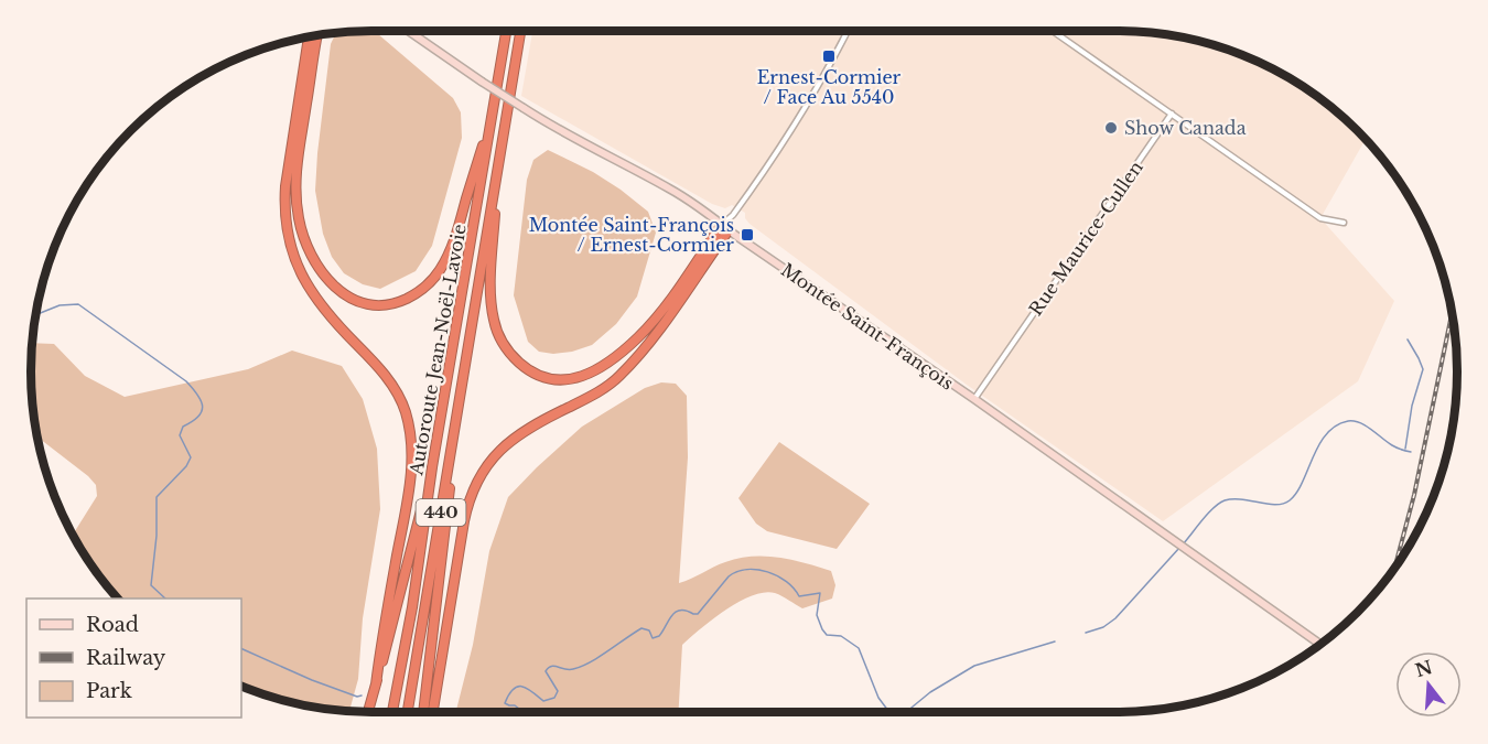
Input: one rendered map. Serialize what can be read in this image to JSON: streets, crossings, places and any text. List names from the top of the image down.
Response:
{
  "streets": {
    "highway": ["Autoroute Jean-Noël-Lavoie", "440"],
    "street": ["Rue Maurice-Cullen", "Montée Saint-François"]
  },
  "crossings": [
    ["Rue Maurice-Cullen", "Montée Saint-François"]
  ],
  "places": {
    "transit": ["Ernest-Cormier / Face Au 5540", "Montée Saint-François / Ernest-Cormier"],
    "other": ["Show Canada"]
  },
  "legend": ["Road", "Railway", "Park"],
  "north": "top"
}
